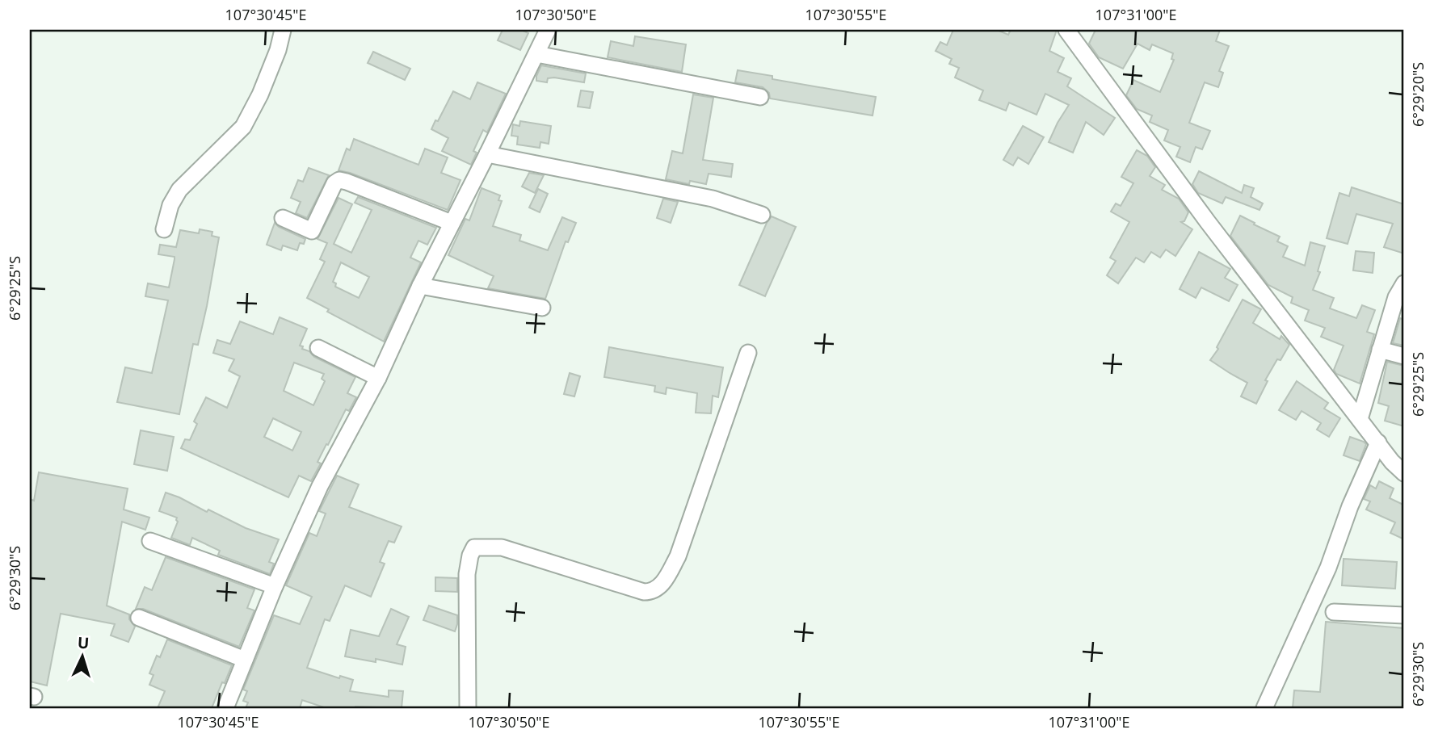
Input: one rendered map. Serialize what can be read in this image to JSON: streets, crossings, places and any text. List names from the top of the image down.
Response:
{
  "north": "top",
  "coordinates": [
    "107°30'45\"E",
    "107°30'50\"E",
    "107°30'55\"E",
    "107°31'00\"E",
    "6°29'20\"S",
    "6°29'25\"S",
    "6°29'30\"S"
  ]
}
